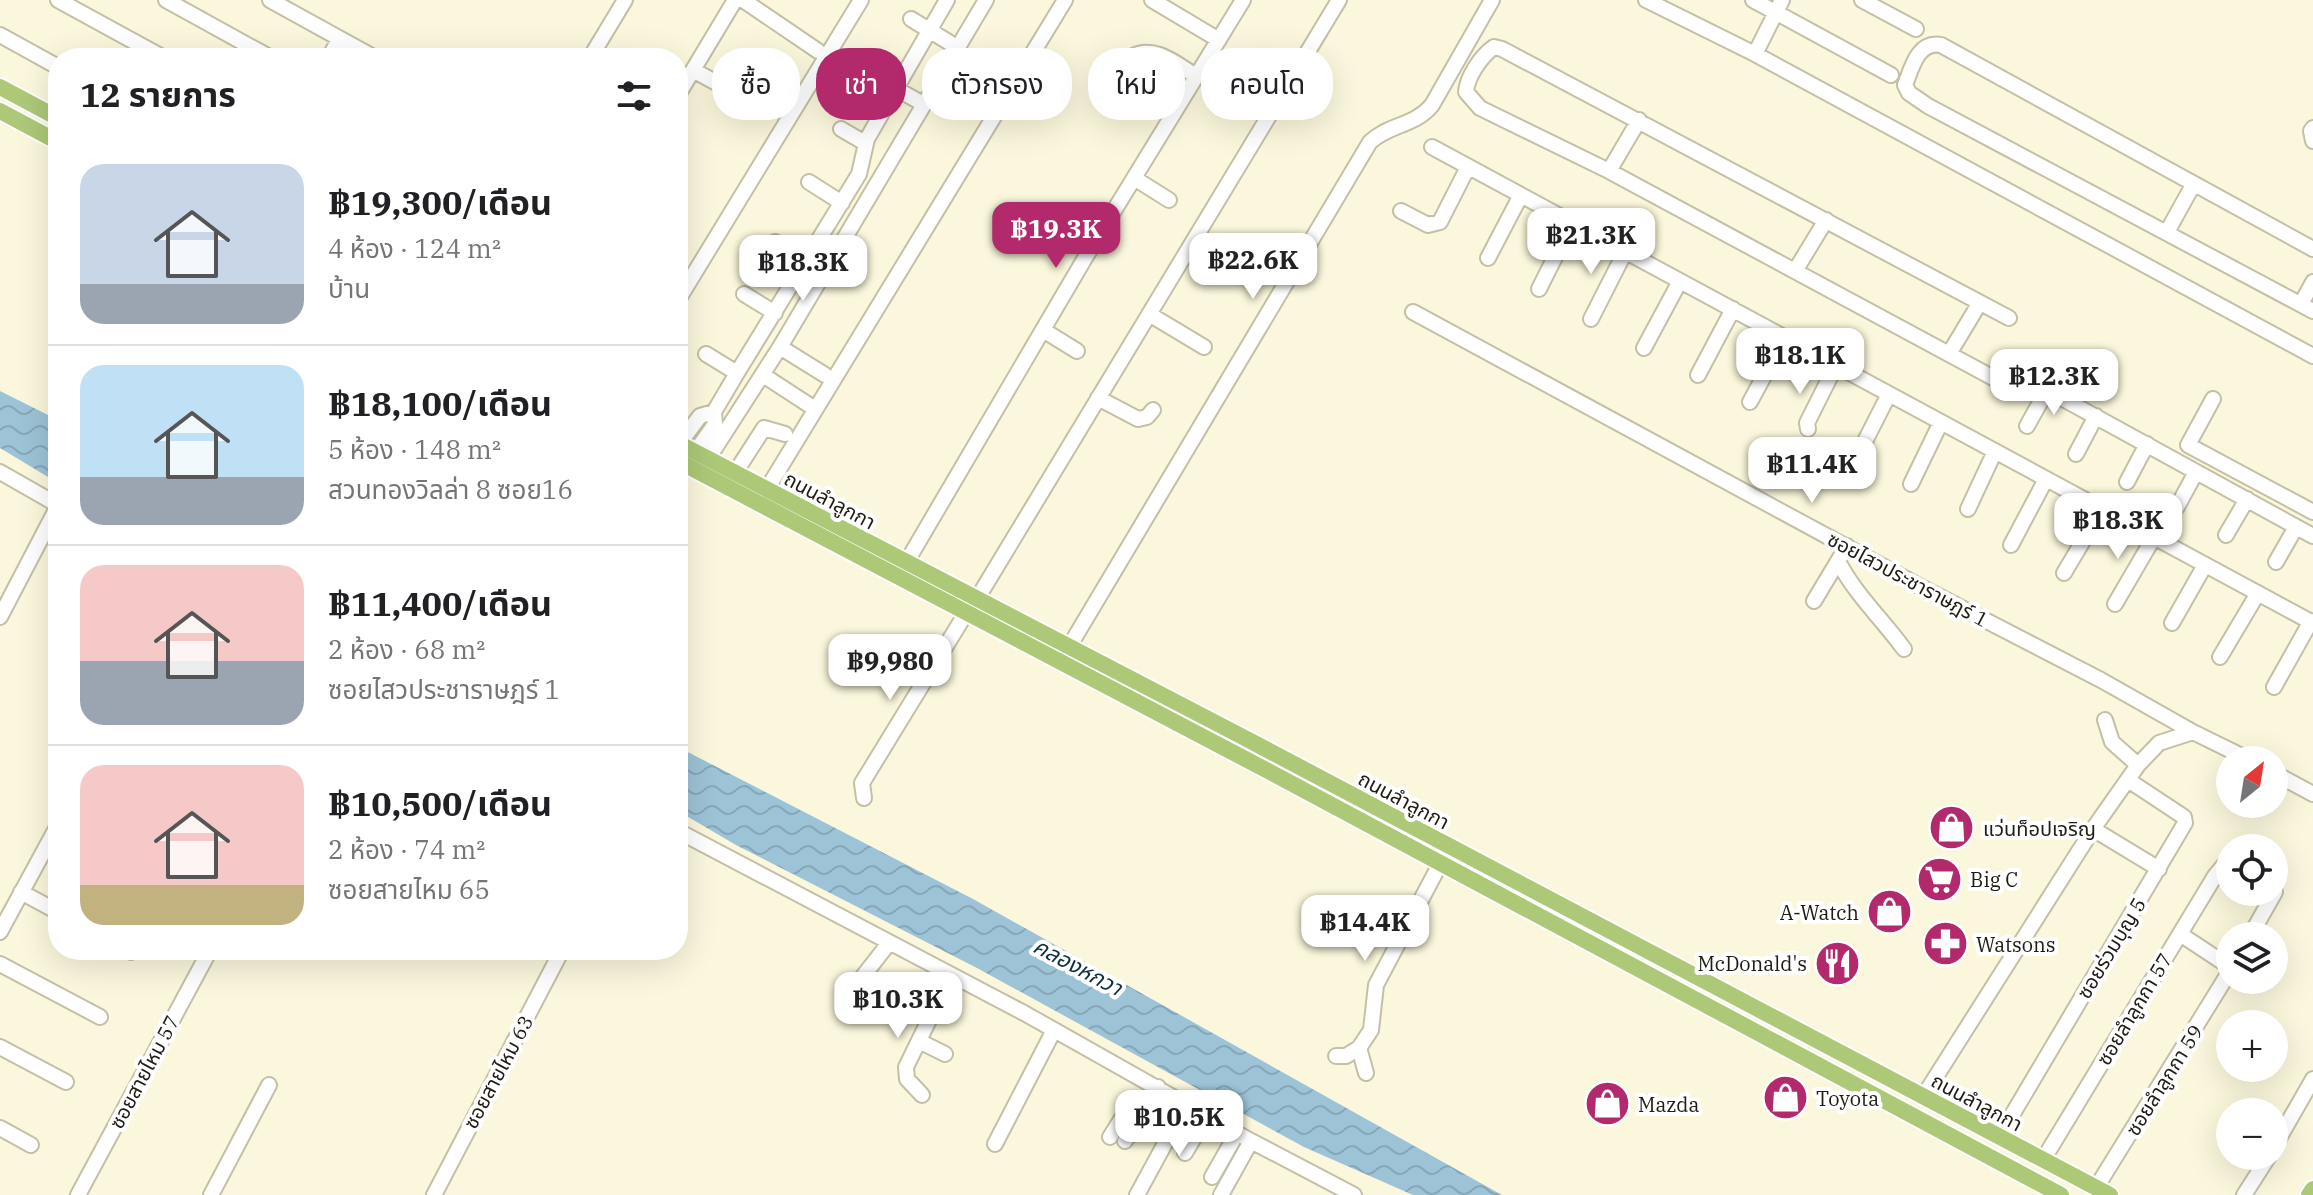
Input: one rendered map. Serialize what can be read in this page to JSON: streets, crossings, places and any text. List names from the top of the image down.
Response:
{
  "streets": {
    "main road": ["ถนนลำลูกกา"],
    "street": [
      "ซอยไสวประชาราษฎร์ 1",
      "ซอยร่วมบุญ 5",
      "ซอยลำลูกกา 57",
      "ซอยสายไหม 57",
      "ซอยสายไหม 63",
      "ซอยลำลูกกา 59"
    ]
  },
  "crossings": [
    ["ถนนลำลูกกา", "ซอยร่วมบุญ 5"],
    ["ถนนลำลูกกา", "ซอยลำลูกกา 57"],
    ["ถนนลำลูกกา", "ซอยลำลูกกา 59"]
  ],
  "water": ["คลองหกวา"],
  "places": {
    "shop": [
      "แว่นท็อปเจริญ",
      "A-Watch",
      "Toyota",
      "Mazda"
    ],
    "supermarket": ["Big C"],
    "pharmacy": ["Watsons"],
    "restaurant": ["McDonald's"]
  },
  "north": "top right",
  "page": {
    "chip": [
      "ซื้อ",
      "เช่า",
      "ตัวกรอง",
      "ใหม่",
      "คอนโด"
    ],
    "heading": "12 รายการ",
    "list": [
      {
        "name": "฿19,300/เดือน",
        "note": "4 ห้อง · 124 m² · บ้าน"
      },
      {
        "name": "฿18,100/เดือน",
        "note": "5 ห้อง · 148 m² · สวนทองวิลล่า 8 ซอย16"
      },
      {
        "name": "฿11,400/เดือน",
        "note": "2 ห้อง · 68 m² · ซอยไสวประชาราษฎร์ 1"
      },
      {
        "name": "฿10,500/เดือน",
        "note": "2 ห้อง · 74 m² · ซอยสายไหม 65"
      }
    ],
    "price": [
      "฿19.3K",
      "฿21.3K",
      "฿22.6K",
      "฿18.3K",
      "฿18.1K",
      "฿12.3K",
      "฿11.4K",
      "฿18.3K",
      "฿9,980",
      "฿14.4K",
      "฿10.3K",
      "฿10.5K"
    ],
    "map_buttons": ["+", "−"]
  }
}
